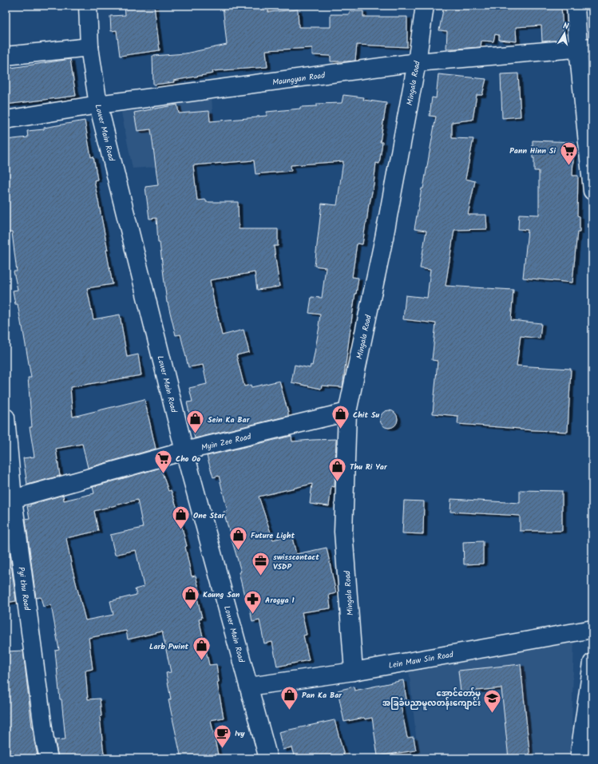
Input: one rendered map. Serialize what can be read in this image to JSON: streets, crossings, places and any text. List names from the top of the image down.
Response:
{
  "streets": {
    "street": [
      "Maungyan Road",
      "Mingala Road",
      "Lower Main Road",
      "Myin Zee Road",
      "Pyi thu Road",
      "Lein Maw Sin Road"
    ]
  },
  "crossings": [
    ["Maungyan Road", "Mingala Road"],
    ["Maungyan Road", "Lower Main Road"],
    ["Mingala Road", "Myin Zee Road"],
    ["Mingala Road", "Lein Maw Sin Road"],
    ["Lower Main Road", "Myin Zee Road"],
    ["Lower Main Road", "Lein Maw Sin Road"],
    ["Myin Zee Road", "Pyi thu Road"]
  ],
  "places": {
    "supermarket": ["Pann Hinn Si", "Cho Oo"],
    "shop": [
      "Chit Su",
      "Sein Ka Bar",
      "Thu Ri Yar",
      "One Star",
      "Future Light",
      "Kaung San",
      "Larb Pwint",
      "Pan Ka Bar"
    ],
    "office": ["swisscontact VSDP"],
    "pharmacy": ["Arogya 1"],
    "school or university": ["အောင်တော်မူ အခြခံပညာမူလတန်းကျောင်း"],
    "cafe": ["Ivy"]
  },
  "north": "top"
}
